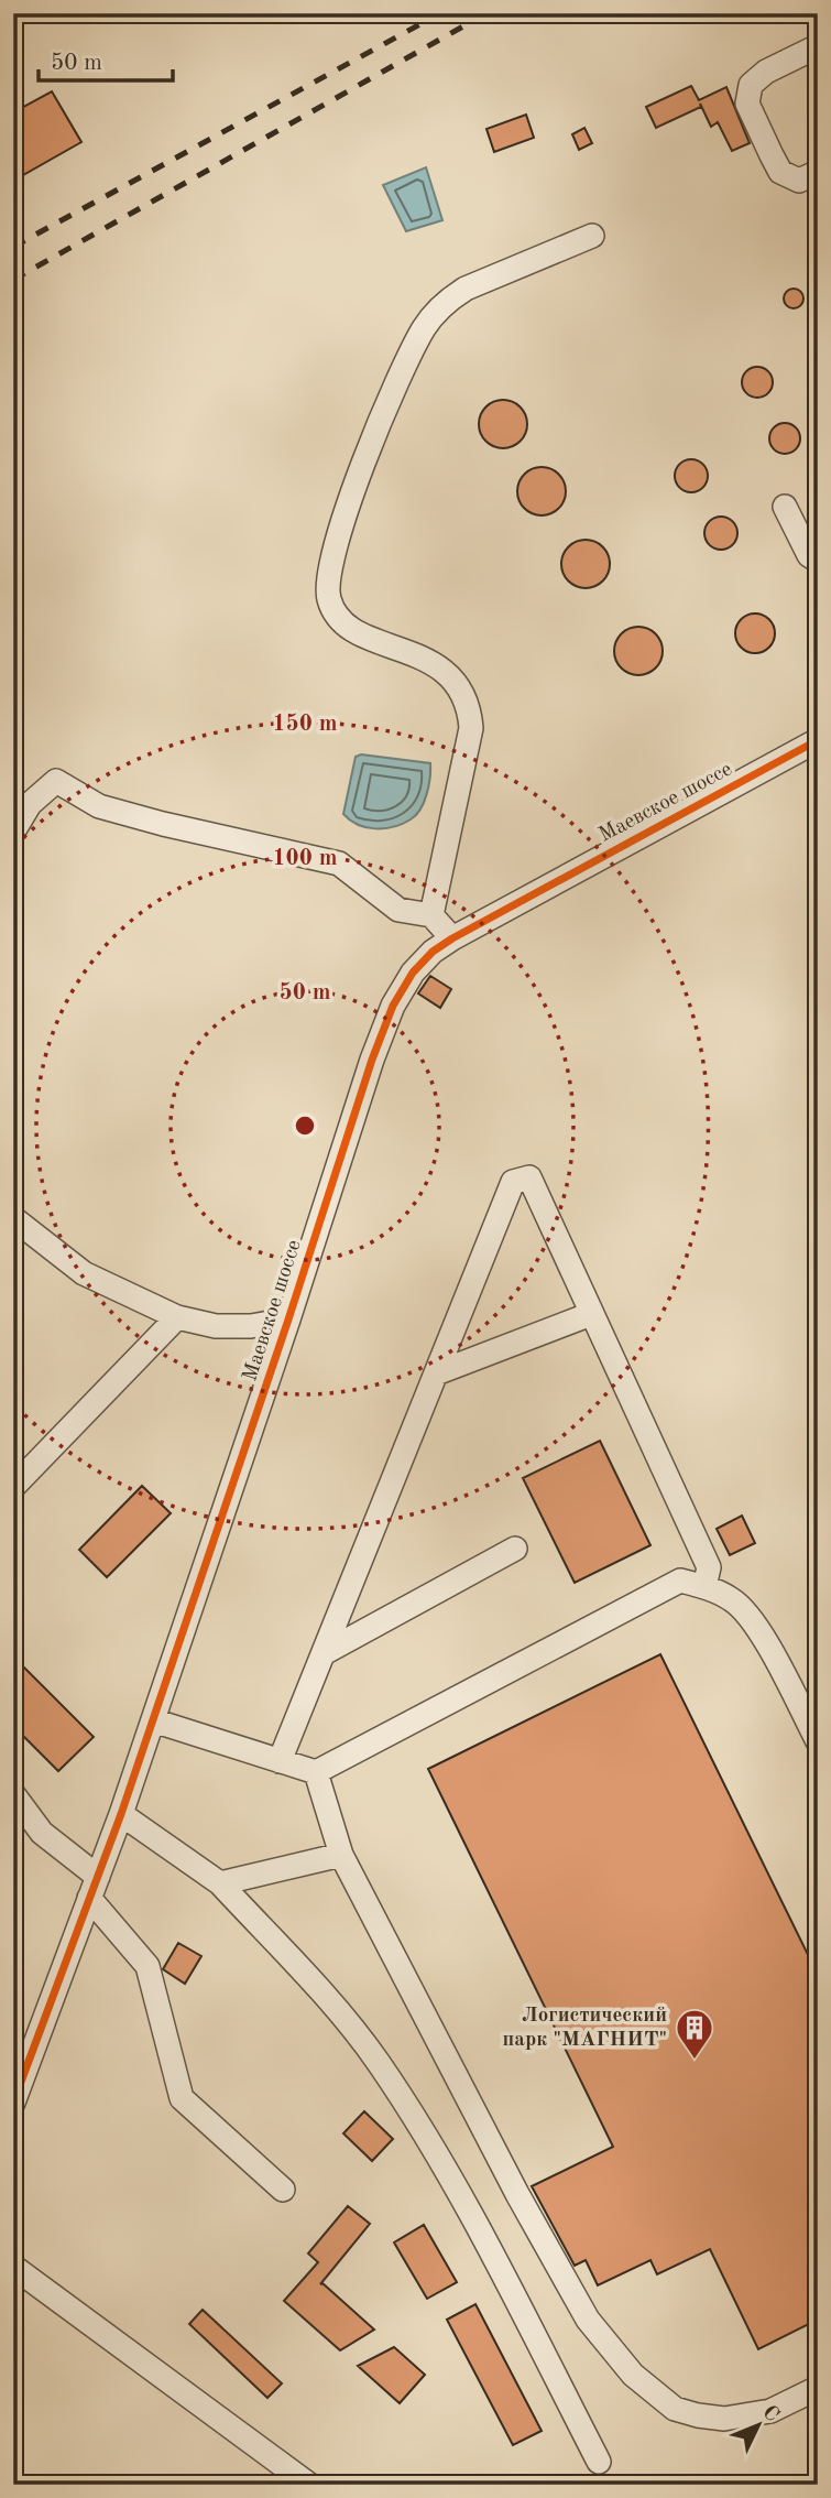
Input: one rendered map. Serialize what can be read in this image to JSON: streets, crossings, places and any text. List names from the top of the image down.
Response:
{
  "streets": {
    "street": ["Маевское шоссе"]
  },
  "places": {
    "building": ["Логистический парк \"МАГНИТ\""]
  },
  "scale_bar": "50 m",
  "north": "top right",
  "rings": ["150 m", "100 m", "50 m"]
}
